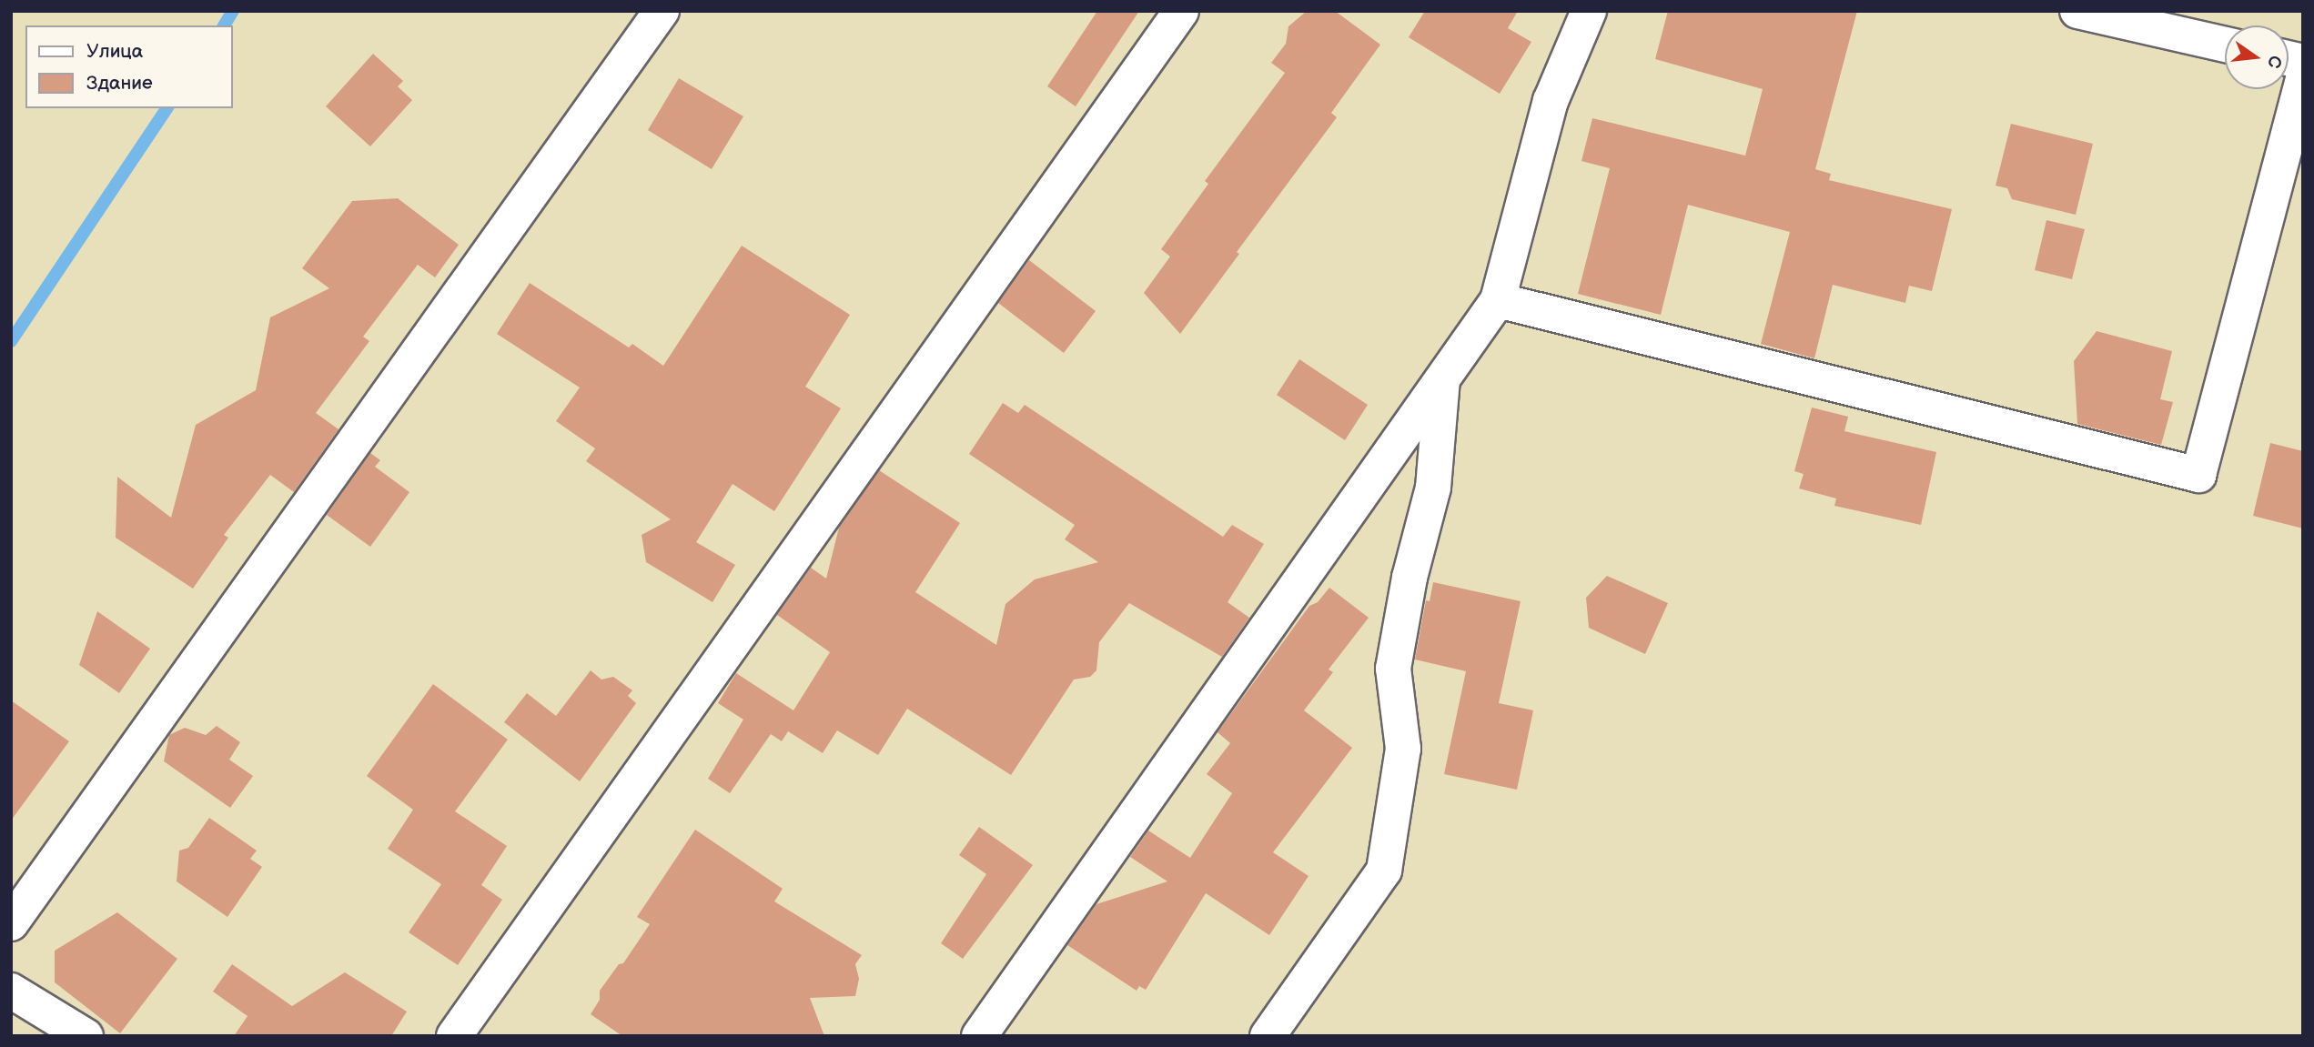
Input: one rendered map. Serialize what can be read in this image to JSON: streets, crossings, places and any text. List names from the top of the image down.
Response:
{
  "legend": ["Улица", "Здание"],
  "north": "right"
}
